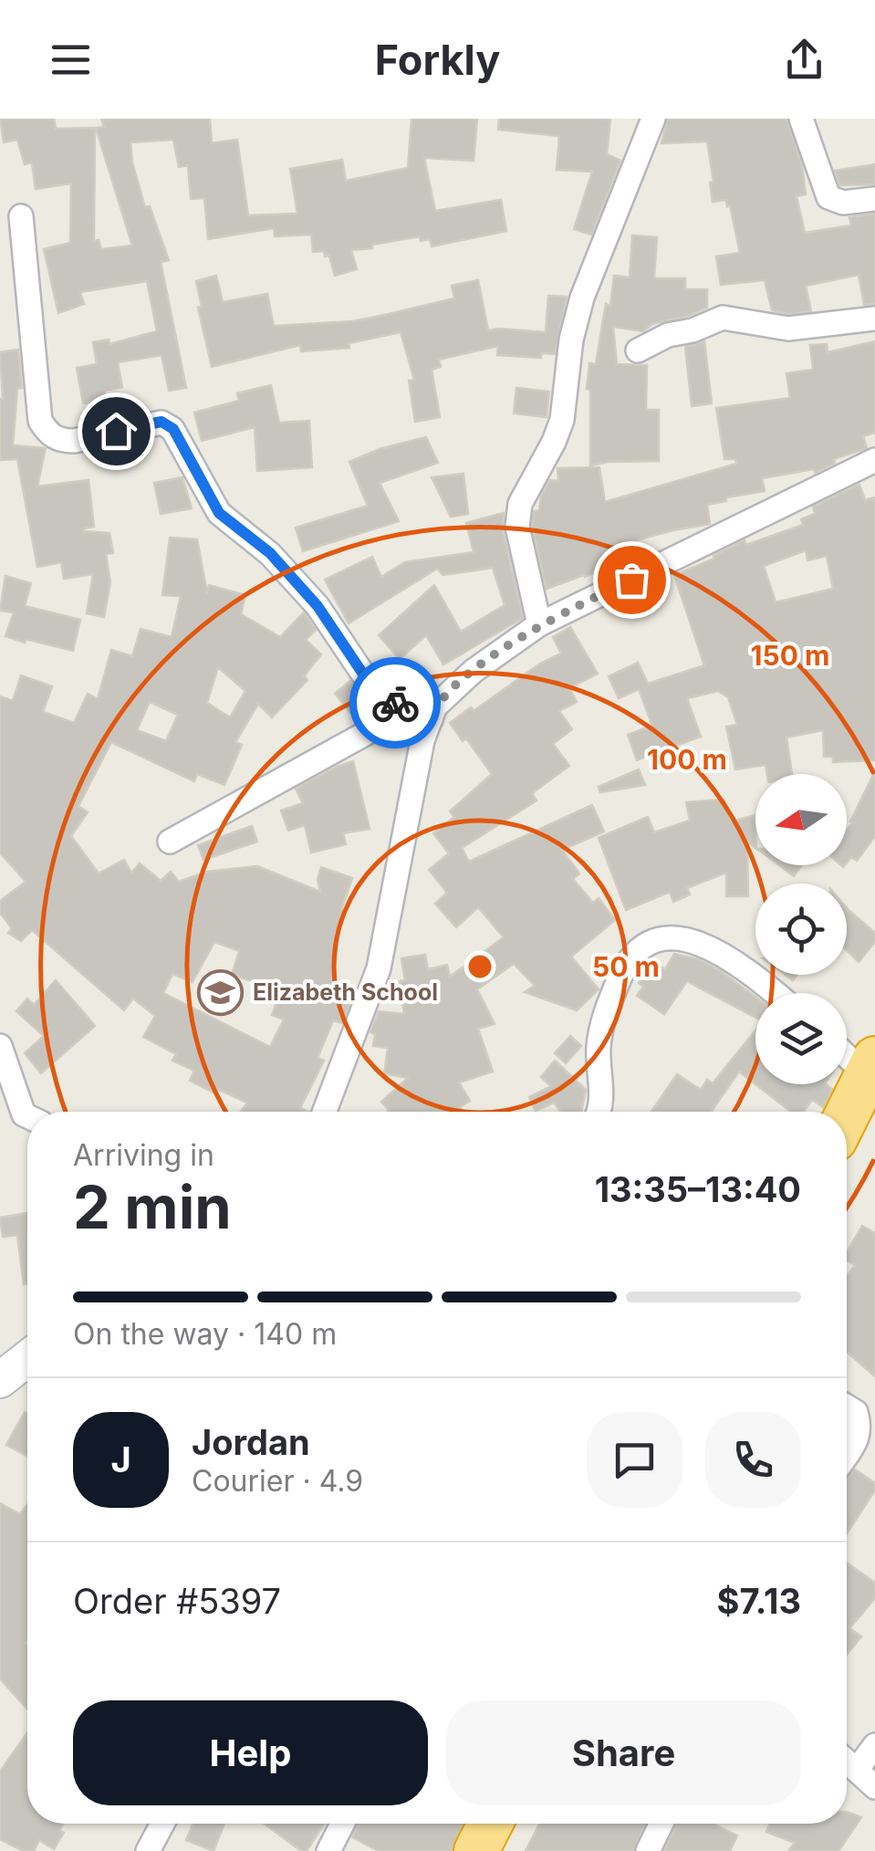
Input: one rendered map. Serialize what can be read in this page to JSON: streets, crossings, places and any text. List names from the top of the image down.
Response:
{
  "places": {
    "school or university": ["Elizabeth School"]
  },
  "north": "left",
  "page": {
    "header": "Forkly",
    "heading": ["2 min", "Arriving in", "13:35–13:40"],
    "panel": [
      "Jordan",
      "Courier · 4.9",
      "Order #5397",
      "$7.13"
    ],
    "bar": "On the way · 140 m",
    "round": "J",
    "buttons": ["Help", "Share"]
  },
  "rings": ["150 m", "100 m", "50 m"]
}
